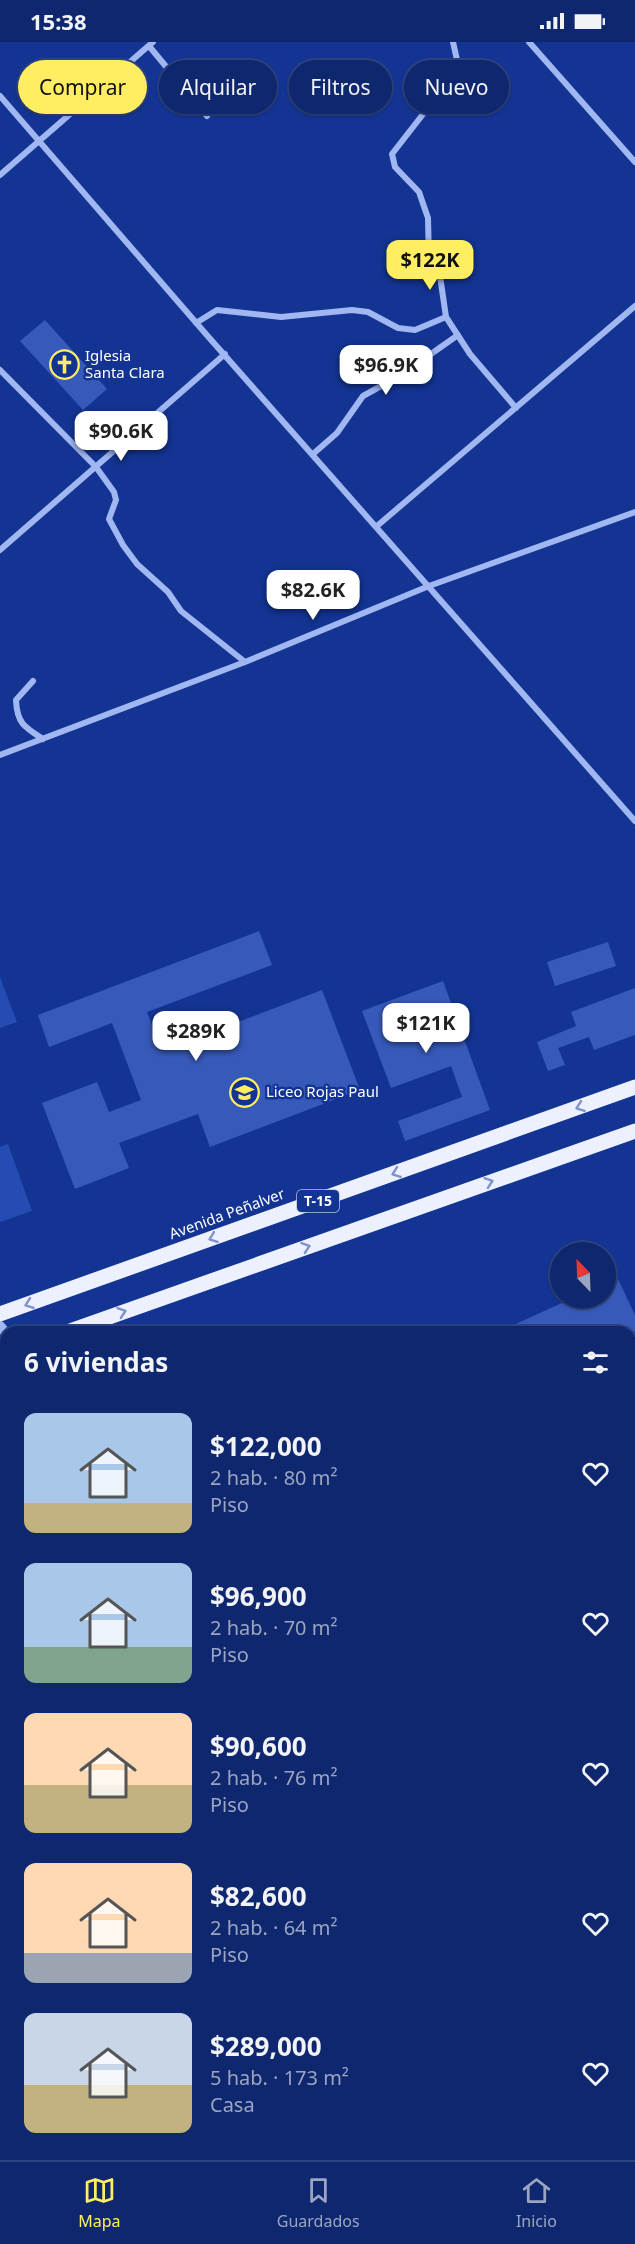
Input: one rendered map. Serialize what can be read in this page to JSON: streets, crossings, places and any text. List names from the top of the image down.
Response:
{
  "streets": {
    "main road": ["T-15", "Avenida Peñalver"]
  },
  "places": {
    "church": ["Iglesia Santa Clara"],
    "school or university": ["Liceo Rojas Paul"]
  },
  "north": "top left",
  "page": {
    "status": "15:38",
    "chip": [
      "Comprar",
      "Alquilar",
      "Filtros",
      "Nuevo"
    ],
    "price": [
      "$122K",
      "$96.9K",
      "$90.6K",
      "$82.6K",
      "$121K",
      "$289K"
    ],
    "heading": "6 viviendas",
    "list": [
      {
        "name": "$122,000",
        "note": "2 hab. · 80 m² · Piso"
      },
      {
        "name": "$96,900",
        "note": "2 hab. · 70 m² · Piso"
      },
      {
        "name": "$90,600",
        "note": "2 hab. · 76 m² · Piso"
      },
      {
        "name": "$82,600",
        "note": "2 hab. · 64 m² · Piso"
      },
      {
        "name": "$289,000",
        "note": "5 hab. · 173 m² · Casa"
      }
    ],
    "tabs": ["Mapa", "Guardados", "Inicio"]
  }
}
